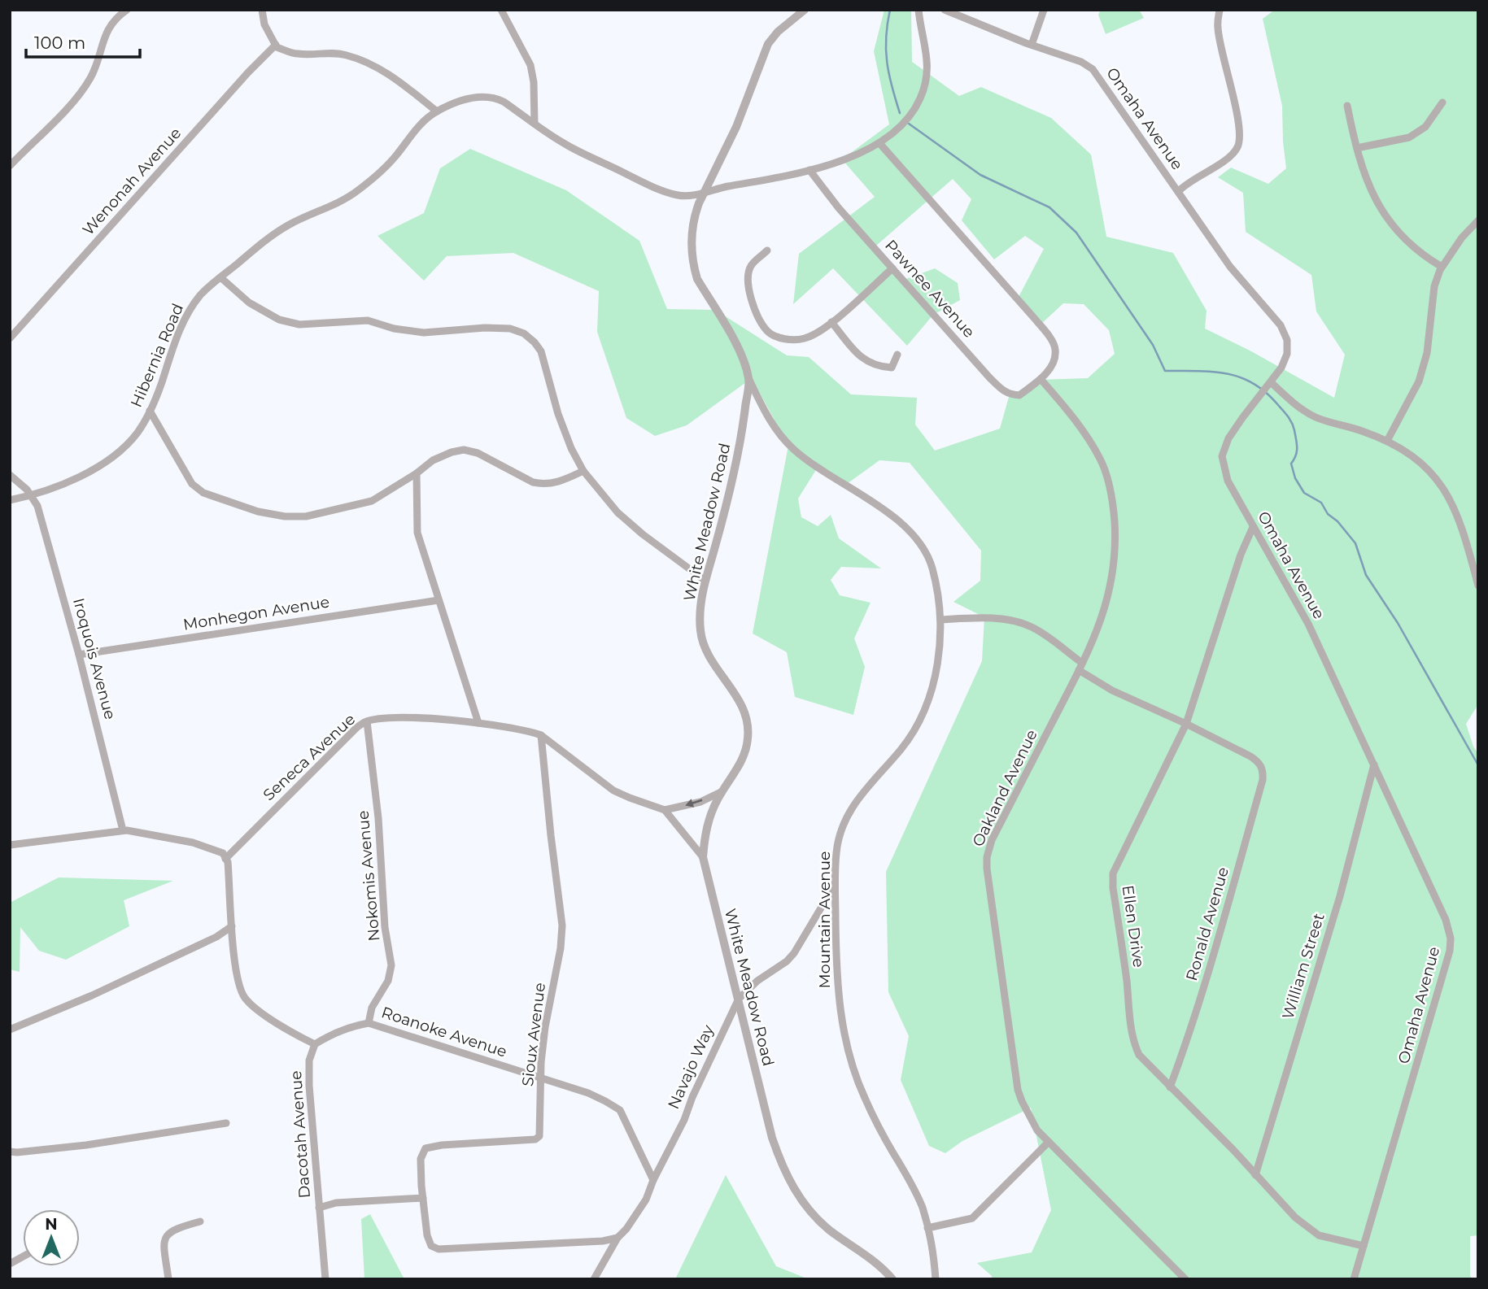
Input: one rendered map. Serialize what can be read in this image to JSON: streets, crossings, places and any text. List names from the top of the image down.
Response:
{
  "streets": {
    "street": [
      "Omaha Avenue",
      "Wenonah Avenue",
      "Pawnee Avenue",
      "Hibernia Road",
      "White Meadow Road",
      "Monhegon Avenue",
      "Iroquois Avenue",
      "Seneca Avenue",
      "Oakland Avenue",
      "Nokomis Avenue",
      "Mountain Avenue",
      "Ronald Avenue",
      "Ellen Drive",
      "William Street",
      "Roanoke Avenue",
      "Sioux Avenue",
      "Navajo Way",
      "Dacotah Avenue"
    ]
  },
  "crossings": [
    ["Omaha Avenue", "Ellen Drive"],
    ["Omaha Avenue", "William Street"],
    ["Pawnee Avenue", "Oakland Avenue"],
    ["Hibernia Road", "Iroquois Avenue"],
    ["White Meadow Road", "Mountain Avenue"],
    ["White Meadow Road", "Navajo Way"],
    ["Monhegon Avenue", "Iroquois Avenue"],
    ["Seneca Avenue", "Nokomis Avenue"],
    ["Seneca Avenue", "Sioux Avenue"],
    ["Nokomis Avenue", "Roanoke Avenue"],
    ["Mountain Avenue", "Navajo Way"],
    ["Ronald Avenue", "Ellen Drive"],
    ["Ellen Drive", "William Street"],
    ["Roanoke Avenue", "Sioux Avenue"],
    ["Roanoke Avenue", "Navajo Way"],
    ["Roanoke Avenue", "Dacotah Avenue"]
  ],
  "scale_bar": "100 m",
  "north": "top"
}
